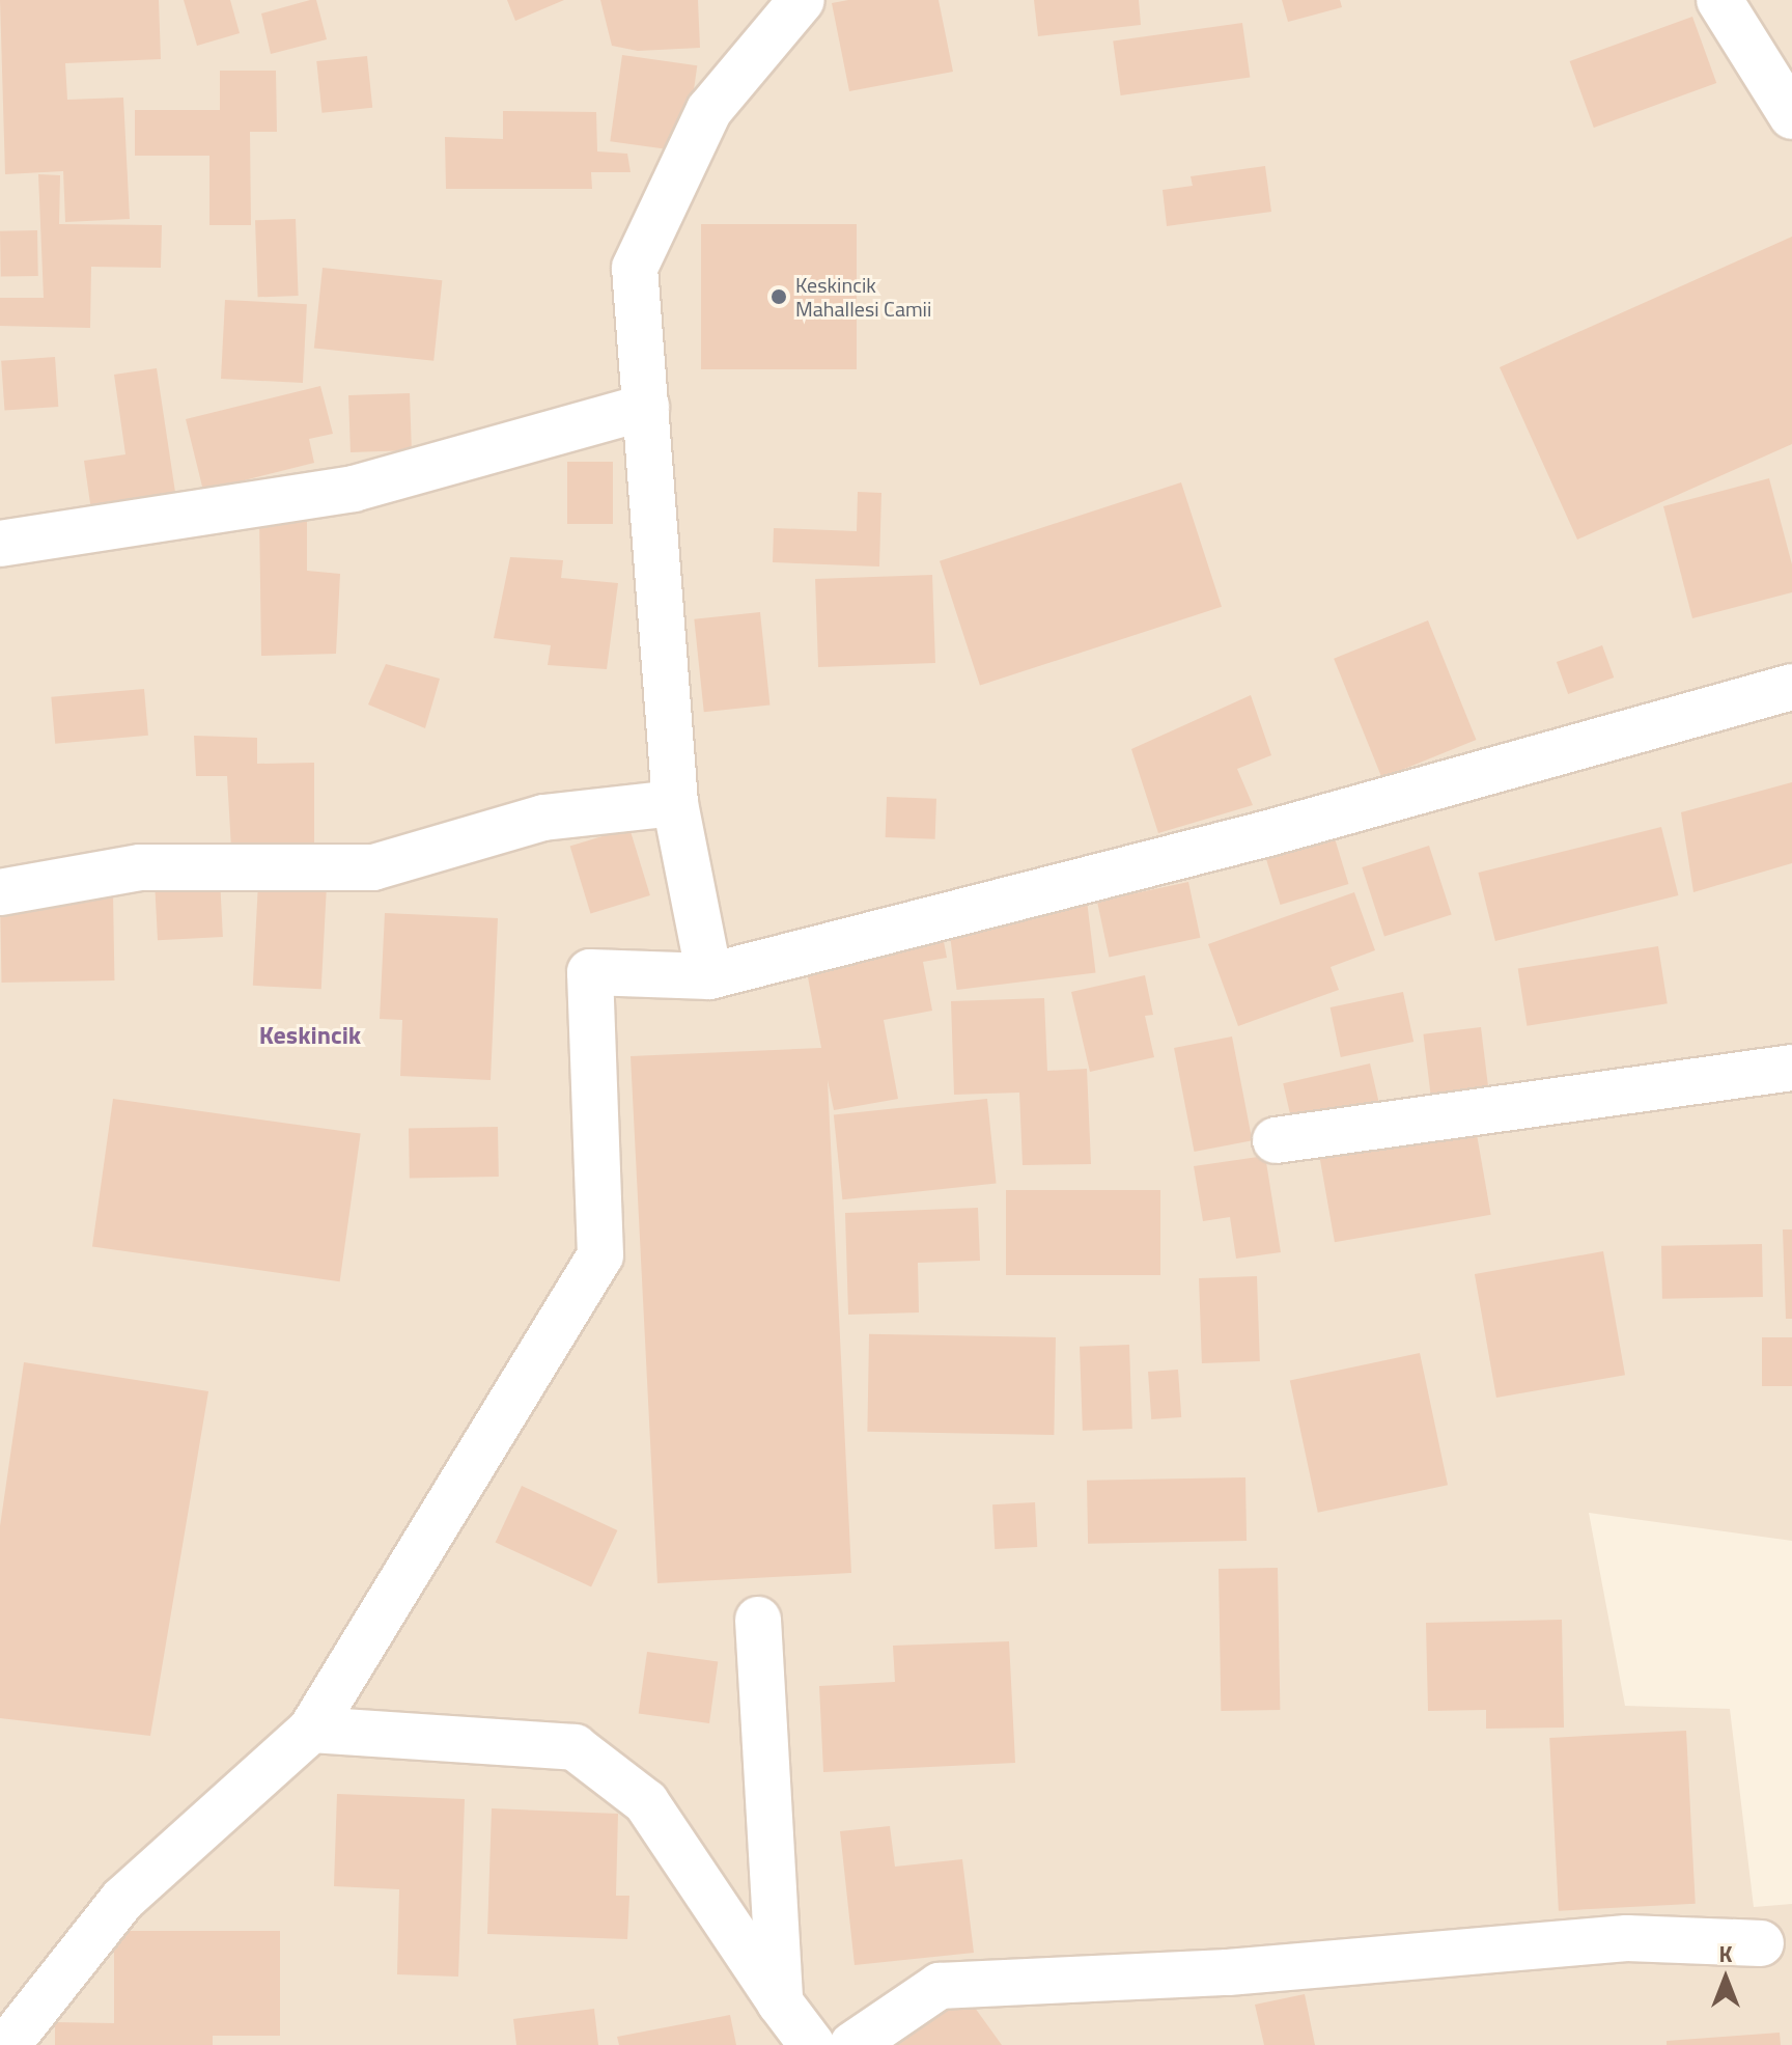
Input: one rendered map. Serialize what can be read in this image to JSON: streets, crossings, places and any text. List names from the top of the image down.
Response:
{
  "districts": ["Keskincik"],
  "places": ["Keskincik Mahallesi Camii"],
  "north": "top"
}
